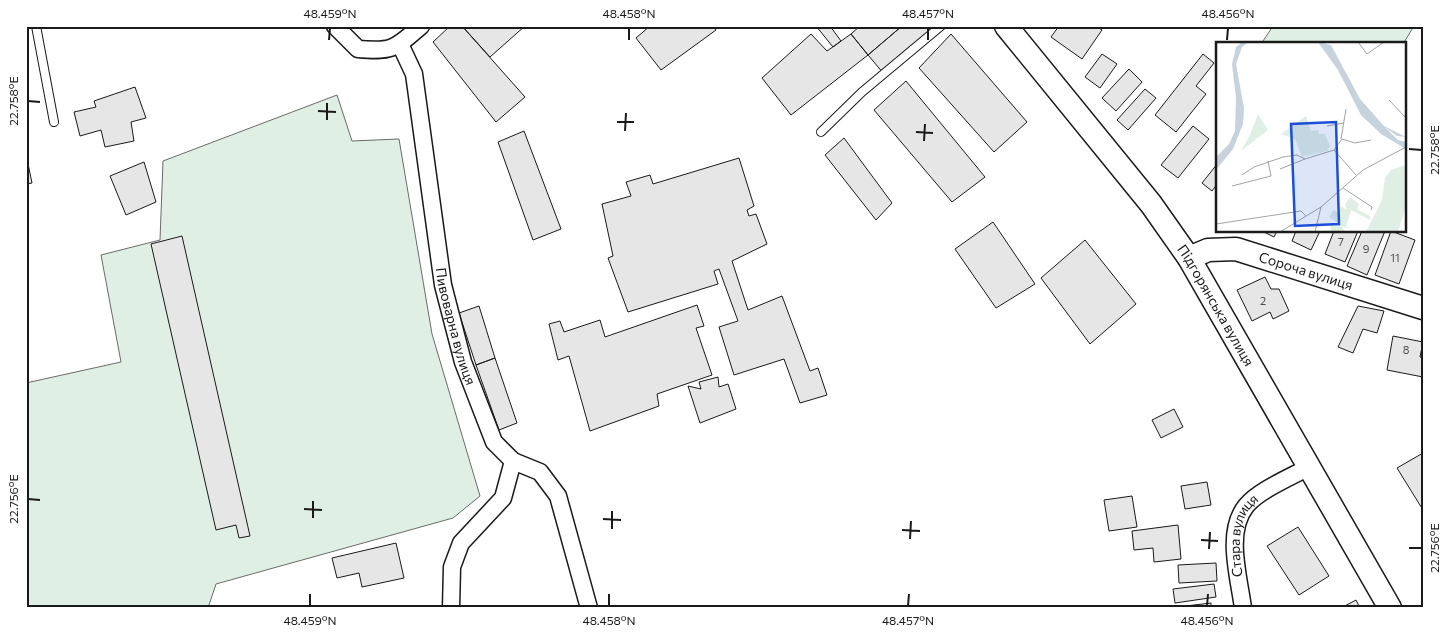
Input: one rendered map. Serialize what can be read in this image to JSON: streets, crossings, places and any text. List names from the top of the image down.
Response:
{
  "streets": {
    "main road": ["Сороча вулиця", "Підгорянська вулиця"],
    "street": ["Пивоварна вулиця", "Стара вулиця"]
  },
  "crossings": [
    ["Сороча вулиця", "Підгорянська вулиця"],
    ["Підгорянська вулиця", "Стара вулиця"]
  ],
  "house_numbers": [
    "7",
    "9",
    "11",
    "2",
    "8"
  ],
  "coordinates": [
    "48.459°N",
    "48.458°N",
    "48.457°N",
    "48.456°N",
    "22.758°E",
    "22.756°E"
  ]
}
